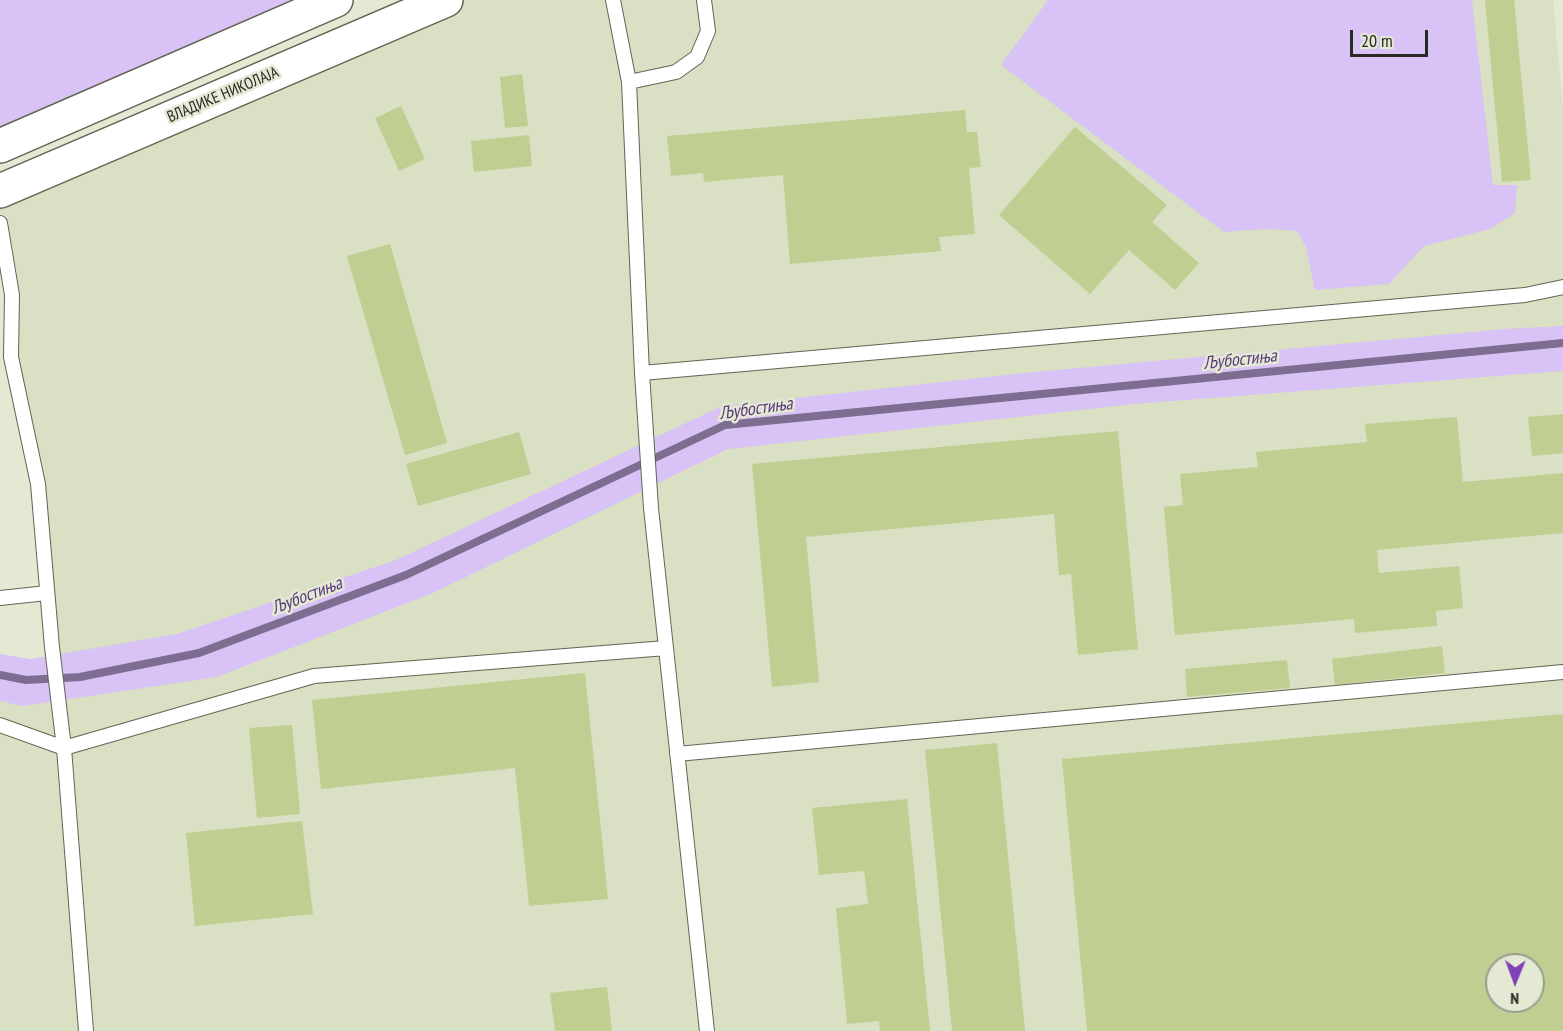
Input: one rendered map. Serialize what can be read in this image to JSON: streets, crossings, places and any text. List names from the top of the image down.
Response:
{
  "streets": {
    "main road": ["ВЛАДИКЕ НИКОЛАЈА"]
  },
  "water": ["Љубостиња"],
  "scale_bar": "20 m",
  "north": "bottom"
}
